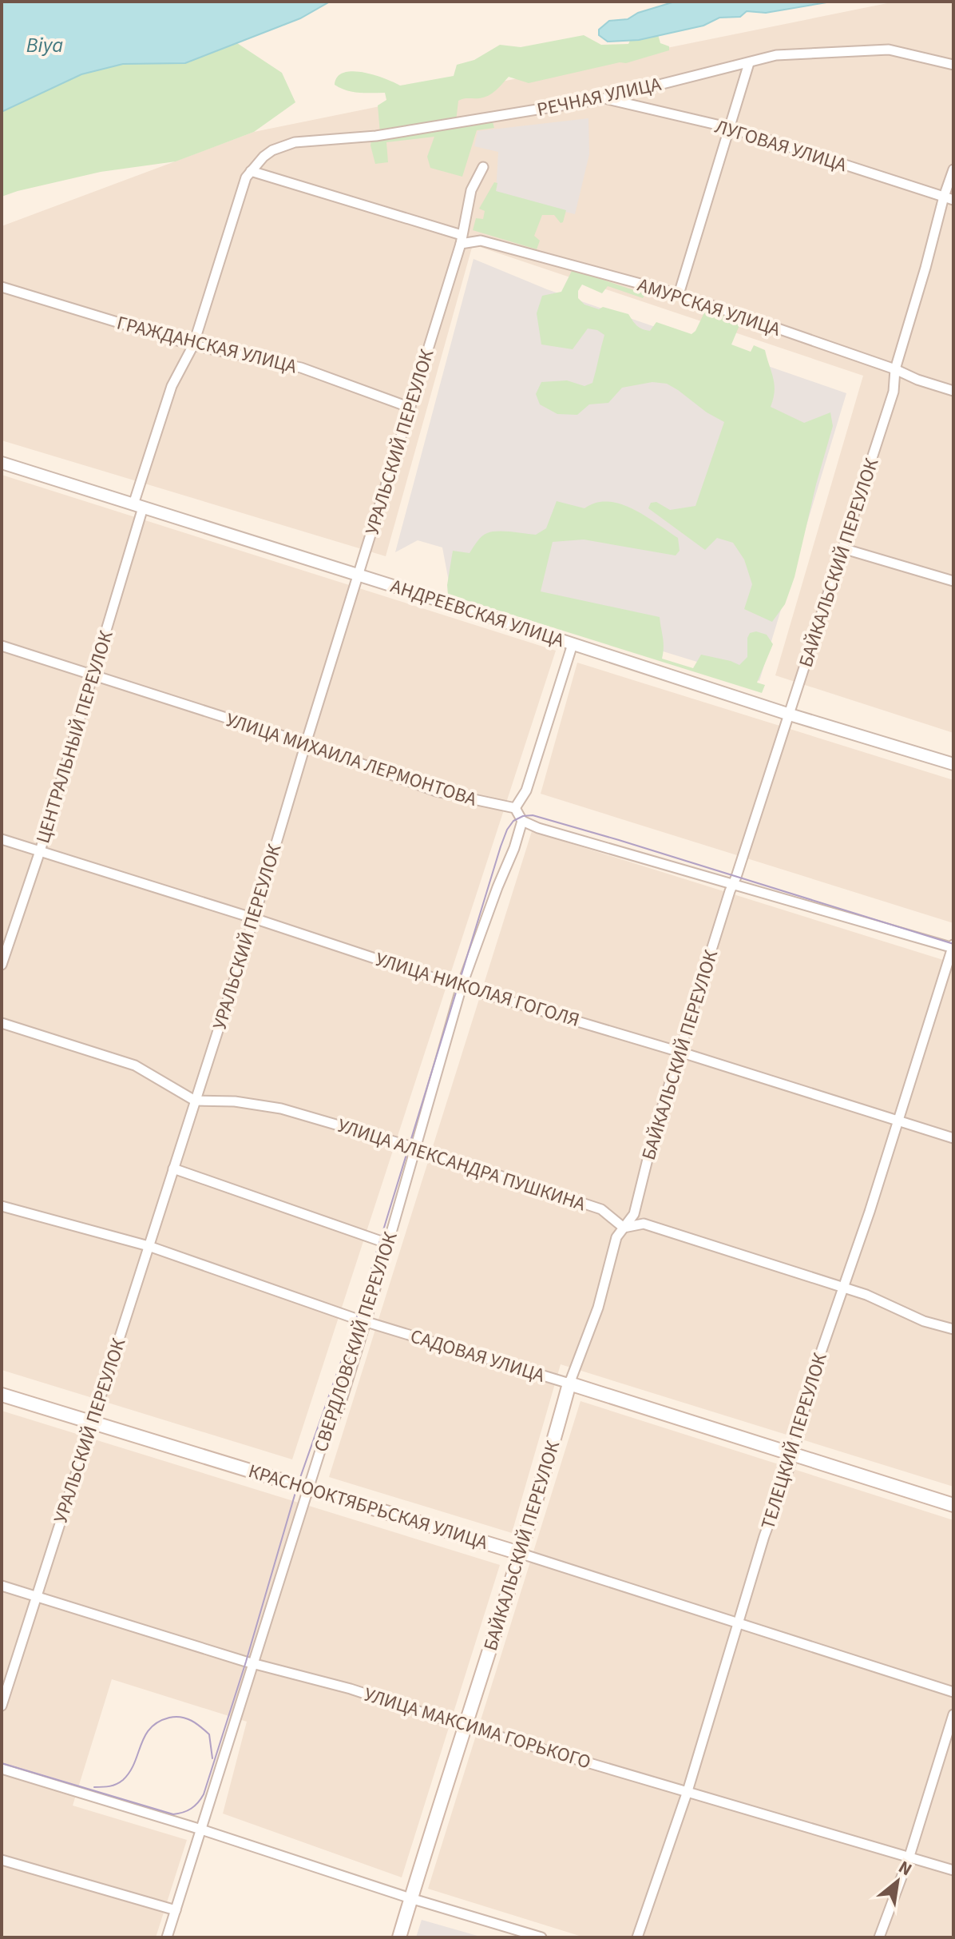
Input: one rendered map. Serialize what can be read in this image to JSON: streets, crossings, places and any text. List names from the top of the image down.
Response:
{
  "streets": {
    "main road": ["БАЙКАЛЬСКИЙ ПЕРЕУЛОК", "САДОВАЯ УЛИЦА", "КРАСНООКТЯБРЬСКАЯ УЛИЦА"],
    "street": [
      "РЕЧНАЯ УЛИЦА",
      "ЛУГОВАЯ УЛИЦА",
      "АМУРСКАЯ УЛИЦА",
      "ГРАЖДАНСКАЯ УЛИЦА",
      "УРАЛЬСКИЙ ПЕРЕУЛОК",
      "АНДРЕЕВСКАЯ УЛИЦА",
      "ЦЕНТРАЛЬНЫЙ ПЕРЕУЛОК",
      "УЛИЦА МИХАИЛА ЛЕРМОНТОВА",
      "УЛИЦА НИКОЛАЯ ГОГОЛЯ",
      "УЛИЦА АЛЕКСАНДРА ПУШКИНА",
      "СВЕРДЛОВСКИЙ ПЕРЕУЛОК",
      "ТЕЛЕЦКИЙ ПЕРЕУЛОК",
      "УЛИЦА МАКСИМА ГОРЬКОГО"
    ]
  },
  "crossings": [
    ["РЕЧНАЯ УЛИЦА", "ЛУГОВАЯ УЛИЦА"],
    ["РЕЧНАЯ УЛИЦА", "АМУРСКАЯ УЛИЦА"],
    ["РЕЧНАЯ УЛИЦА", "ЦЕНТРАЛЬНЫЙ ПЕРЕУЛОК"],
    ["ЛУГОВАЯ УЛИЦА", "БАЙКАЛЬСКИЙ ПЕРЕУЛОК"],
    ["АМУРСКАЯ УЛИЦА", "УРАЛЬСКИЙ ПЕРЕУЛОК"],
    ["АМУРСКАЯ УЛИЦА", "БАЙКАЛЬСКИЙ ПЕРЕУЛОК"],
    ["АМУРСКАЯ УЛИЦА", "ЦЕНТРАЛЬНЫЙ ПЕРЕУЛОК"],
    ["ГРАЖДАНСКАЯ УЛИЦА", "УРАЛЬСКИЙ ПЕРЕУЛОК"],
    ["ГРАЖДАНСКАЯ УЛИЦА", "ЦЕНТРАЛЬНЫЙ ПЕРЕУЛОК"],
    ["УРАЛЬСКИЙ ПЕРЕУЛОК", "АНДРЕЕВСКАЯ УЛИЦА"],
    ["УРАЛЬСКИЙ ПЕРЕУЛОК", "УЛИЦА МИХАИЛА ЛЕРМОНТОВА"],
    ["УРАЛЬСКИЙ ПЕРЕУЛОК", "УЛИЦА НИКОЛАЯ ГОГОЛЯ"],
    ["УРАЛЬСКИЙ ПЕРЕУЛОК", "УЛИЦА АЛЕКСАНДРА ПУШКИНА"],
    ["УРАЛЬСКИЙ ПЕРЕУЛОК", "САДОВАЯ УЛИЦА"],
    ["УРАЛЬСКИЙ ПЕРЕУЛОК", "КРАСНООКТЯБРЬСКАЯ УЛИЦА"],
    ["УРАЛЬСКИЙ ПЕРЕУЛОК", "УЛИЦА МАКСИМА ГОРЬКОГО"],
    ["БАЙКАЛЬСКИЙ ПЕРЕУЛОК", "АНДРЕЕВСКАЯ УЛИЦА"],
    ["БАЙКАЛЬСКИЙ ПЕРЕУЛОК", "УЛИЦА НИКОЛАЯ ГОГОЛЯ"],
    ["БАЙКАЛЬСКИЙ ПЕРЕУЛОК", "УЛИЦА АЛЕКСАНДРА ПУШКИНА"],
    ["БАЙКАЛЬСКИЙ ПЕРЕУЛОК", "САДОВАЯ УЛИЦА"],
    ["БАЙКАЛЬСКИЙ ПЕРЕУЛОК", "КРАСНООКТЯБРЬСКАЯ УЛИЦА"],
    ["БАЙКАЛЬСКИЙ ПЕРЕУЛОК", "УЛИЦА МАКСИМА ГОРЬКОГО"],
    ["АНДРЕЕВСКАЯ УЛИЦА", "ЦЕНТРАЛЬНЫЙ ПЕРЕУЛОК"],
    ["ЦЕНТРАЛЬНЫЙ ПЕРЕУЛОК", "УЛИЦА МИХАИЛА ЛЕРМОНТОВА"],
    ["ЦЕНТРАЛЬНЫЙ ПЕРЕУЛОК", "УЛИЦА НИКОЛАЯ ГОГОЛЯ"],
    ["УЛИЦА НИКОЛАЯ ГОГОЛЯ", "СВЕРДЛОВСКИЙ ПЕРЕУЛОК"],
    ["УЛИЦА НИКОЛАЯ ГОГОЛЯ", "ТЕЛЕЦКИЙ ПЕРЕУЛОК"],
    ["УЛИЦА АЛЕКСАНДРА ПУШКИНА", "СВЕРДЛОВСКИЙ ПЕРЕУЛОК"],
    ["СВЕРДЛОВСКИЙ ПЕРЕУЛОК", "САДОВАЯ УЛИЦА"],
    ["СВЕРДЛОВСКИЙ ПЕРЕУЛОК", "КРАСНООКТЯБРЬСКАЯ УЛИЦА"],
    ["СВЕРДЛОВСКИЙ ПЕРЕУЛОК", "УЛИЦА МАКСИМА ГОРЬКОГО"],
    ["САДОВАЯ УЛИЦА", "ТЕЛЕЦКИЙ ПЕРЕУЛОК"],
    ["ТЕЛЕЦКИЙ ПЕРЕУЛОК", "КРАСНООКТЯБРЬСКАЯ УЛИЦА"],
    ["ТЕЛЕЦКИЙ ПЕРЕУЛОК", "УЛИЦА МАКСИМА ГОРЬКОГО"]
  ],
  "water": ["Biya"],
  "north": "top right"
}
